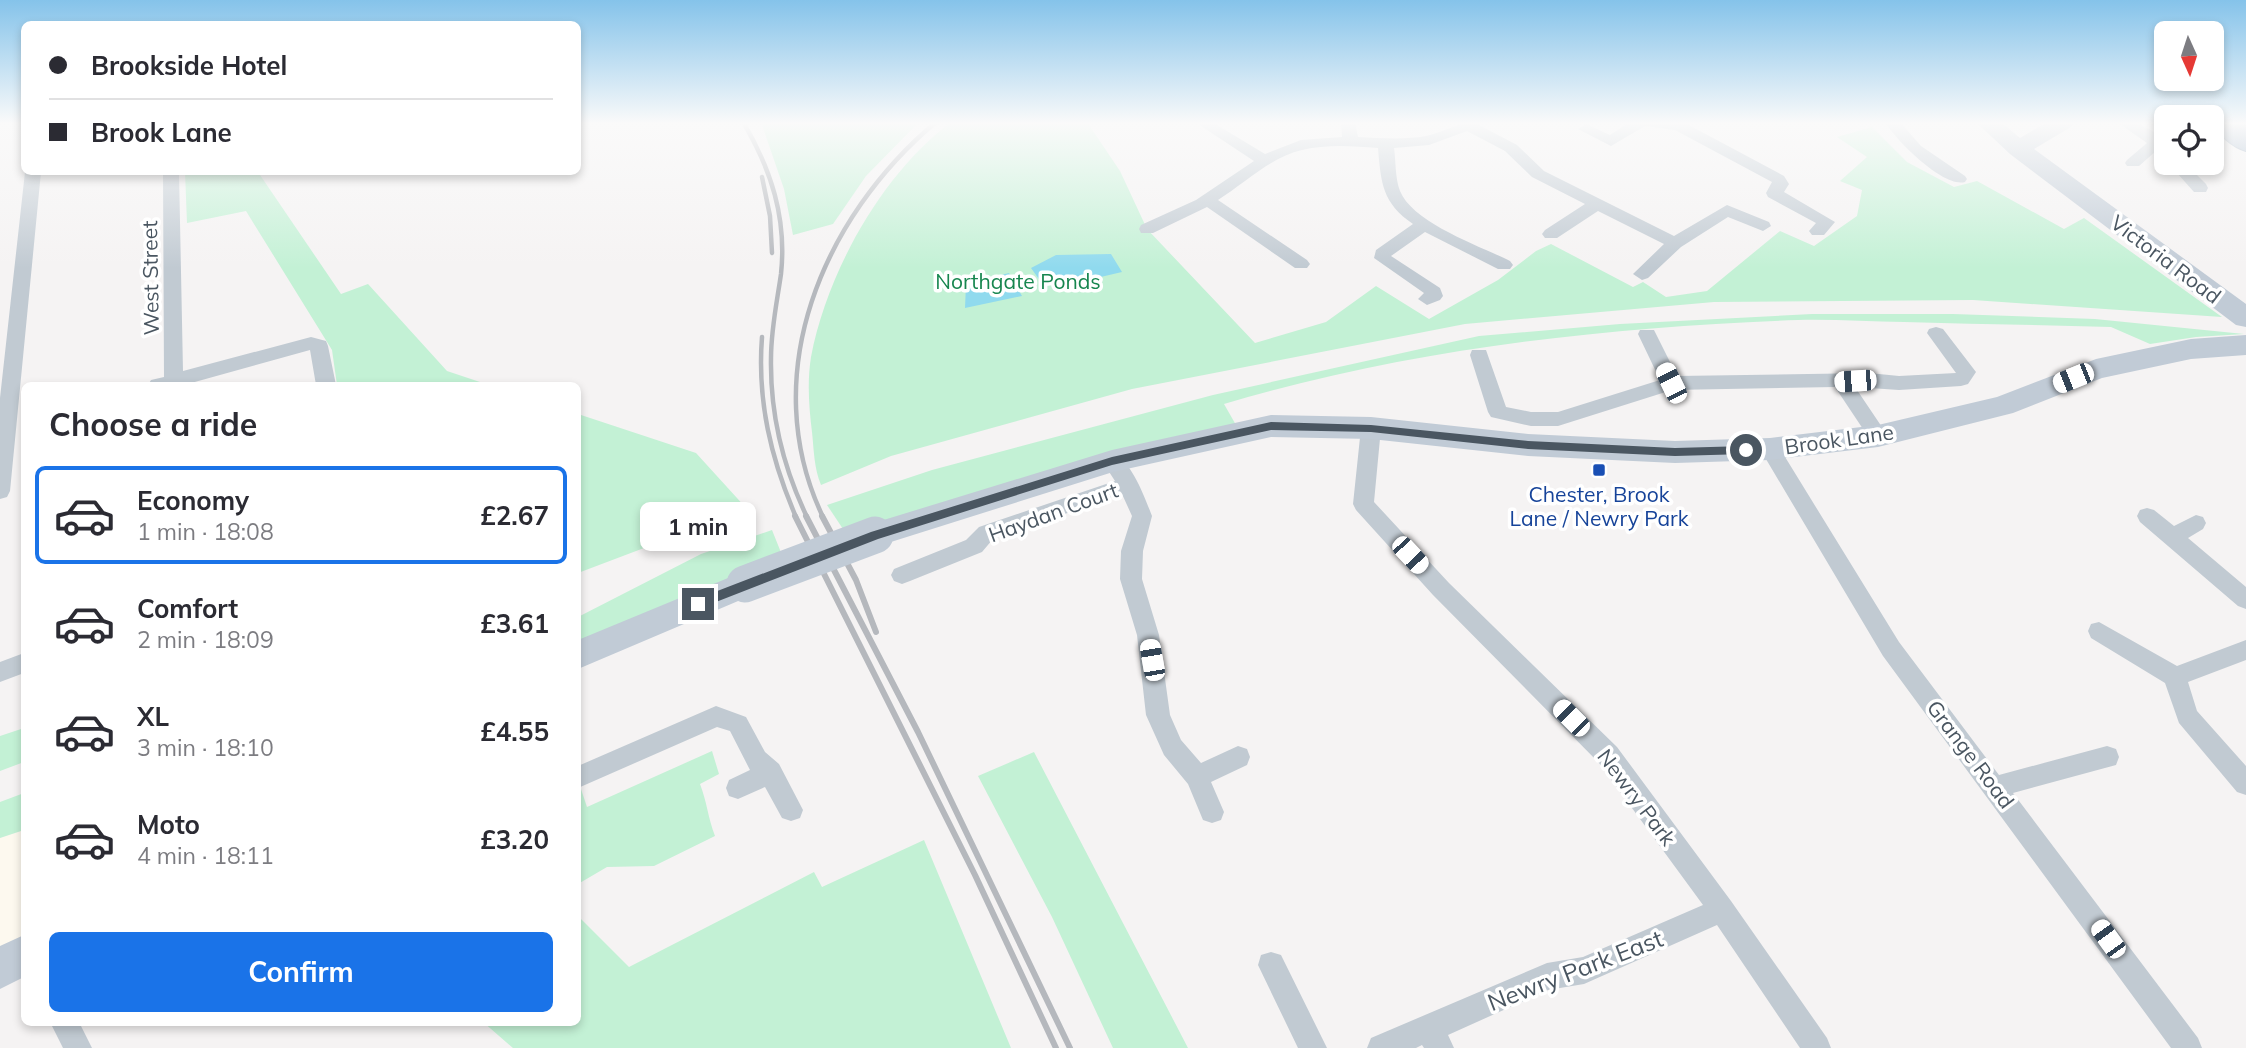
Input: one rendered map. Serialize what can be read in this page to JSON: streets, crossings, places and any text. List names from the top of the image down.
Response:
{
  "streets": {
    "street": [
      "Victoria Road",
      "West Street",
      "Brook Lane",
      "Haydan Court",
      "Grange Road",
      "Newry Park",
      "Newry Park East"
    ]
  },
  "crossings": [
    ["Brook Lane", "Haydan Court"],
    ["Brook Lane", "Grange Road"],
    ["Brook Lane", "Newry Park"],
    ["Newry Park", "Newry Park East"]
  ],
  "parks": ["Northgate Ponds"],
  "places": {
    "transit": ["Chester, Brook Lane / Newry Park"]
  },
  "north": "bottom",
  "page": {
    "banner": ["Brookside Hotel", "Brook Lane"],
    "heading": "Choose a ride",
    "list": [
      {
        "name": "Economy",
        "note": "1 min · 18:08",
        "value": "£2.67"
      },
      {
        "name": "Comfort",
        "note": "2 min · 18:09",
        "value": "£3.61"
      },
      {
        "name": "XL",
        "note": "3 min · 18:10",
        "value": "£4.55"
      },
      {
        "name": "Moto",
        "note": "4 min · 18:11",
        "value": "£3.20"
      }
    ],
    "bubble": "1 min",
    "buttons": "Confirm"
  }
}
